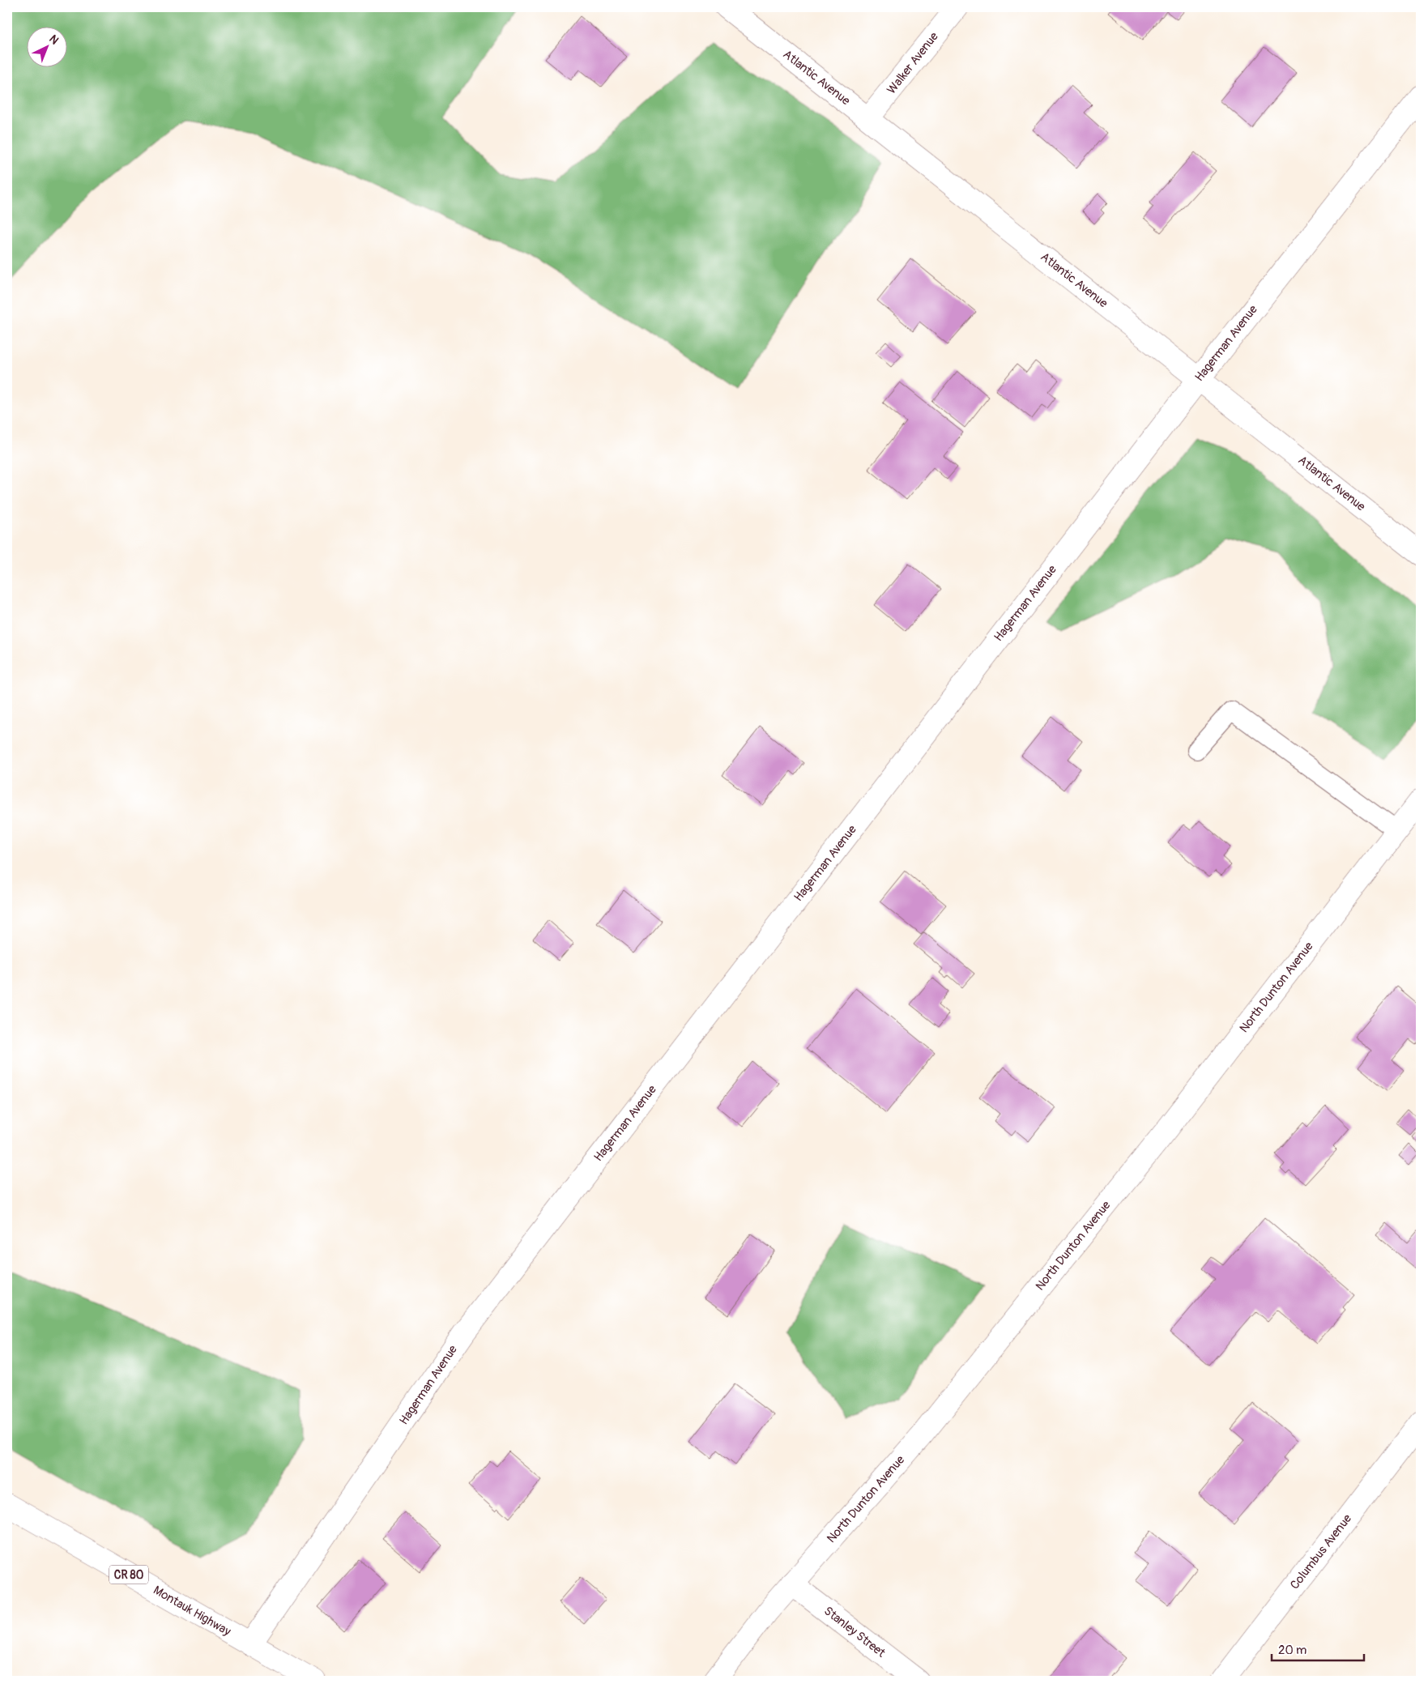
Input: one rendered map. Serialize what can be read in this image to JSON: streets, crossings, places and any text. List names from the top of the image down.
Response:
{
  "streets": {
    "street": [
      "Walker Avenue",
      "Atlantic Avenue",
      "Hagerman Avenue",
      "North Dunton Avenue",
      "Columbus Avenue",
      "CR 80",
      "Montauk Highway",
      "Stanley Street"
    ]
  },
  "crossings": [
    ["Walker Avenue", "Atlantic Avenue"],
    ["Atlantic Avenue", "Hagerman Avenue"],
    ["Hagerman Avenue", "Montauk Highway"],
    ["North Dunton Avenue", "Stanley Street"]
  ],
  "scale_bar": "20 m",
  "north": "top right"
}
